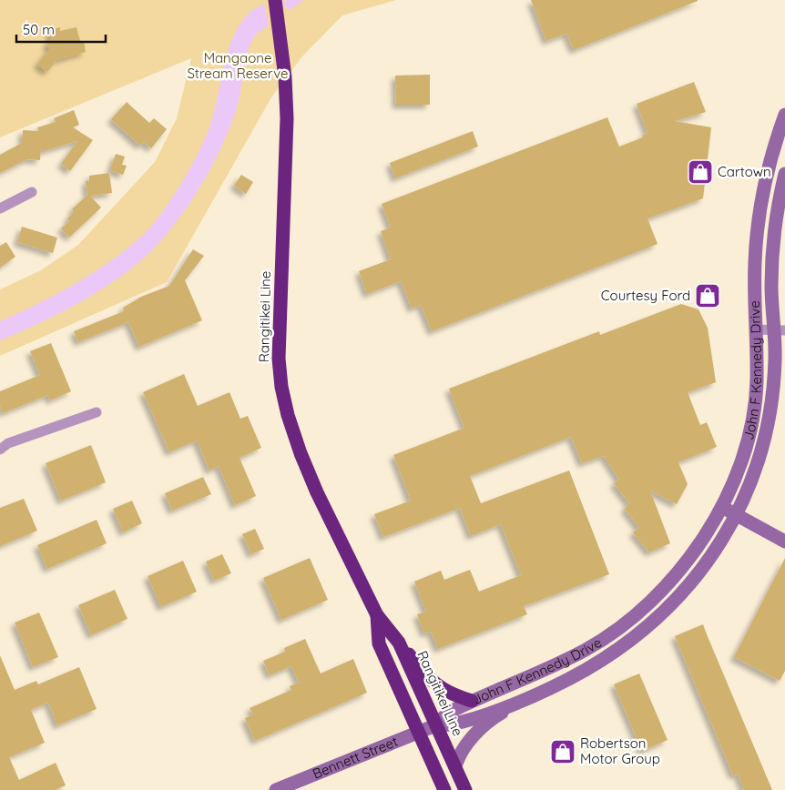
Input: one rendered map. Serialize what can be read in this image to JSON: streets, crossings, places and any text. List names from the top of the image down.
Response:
{
  "streets": {
    "highway": ["Rangitikei Line"],
    "main road": ["John F Kennedy Drive", "Bennett Street"]
  },
  "crossings": [
    ["Rangitikei Line", "John F Kennedy Drive"],
    ["Rangitikei Line", "Bennett Street"],
    ["John F Kennedy Drive", "Bennett Street"]
  ],
  "parks": ["Mangaone Stream Reserve"],
  "places": {
    "shop": ["Cartown", "Courtesy Ford", "Robertson Motor Group"]
  },
  "scale_bar": "50 m"
}
